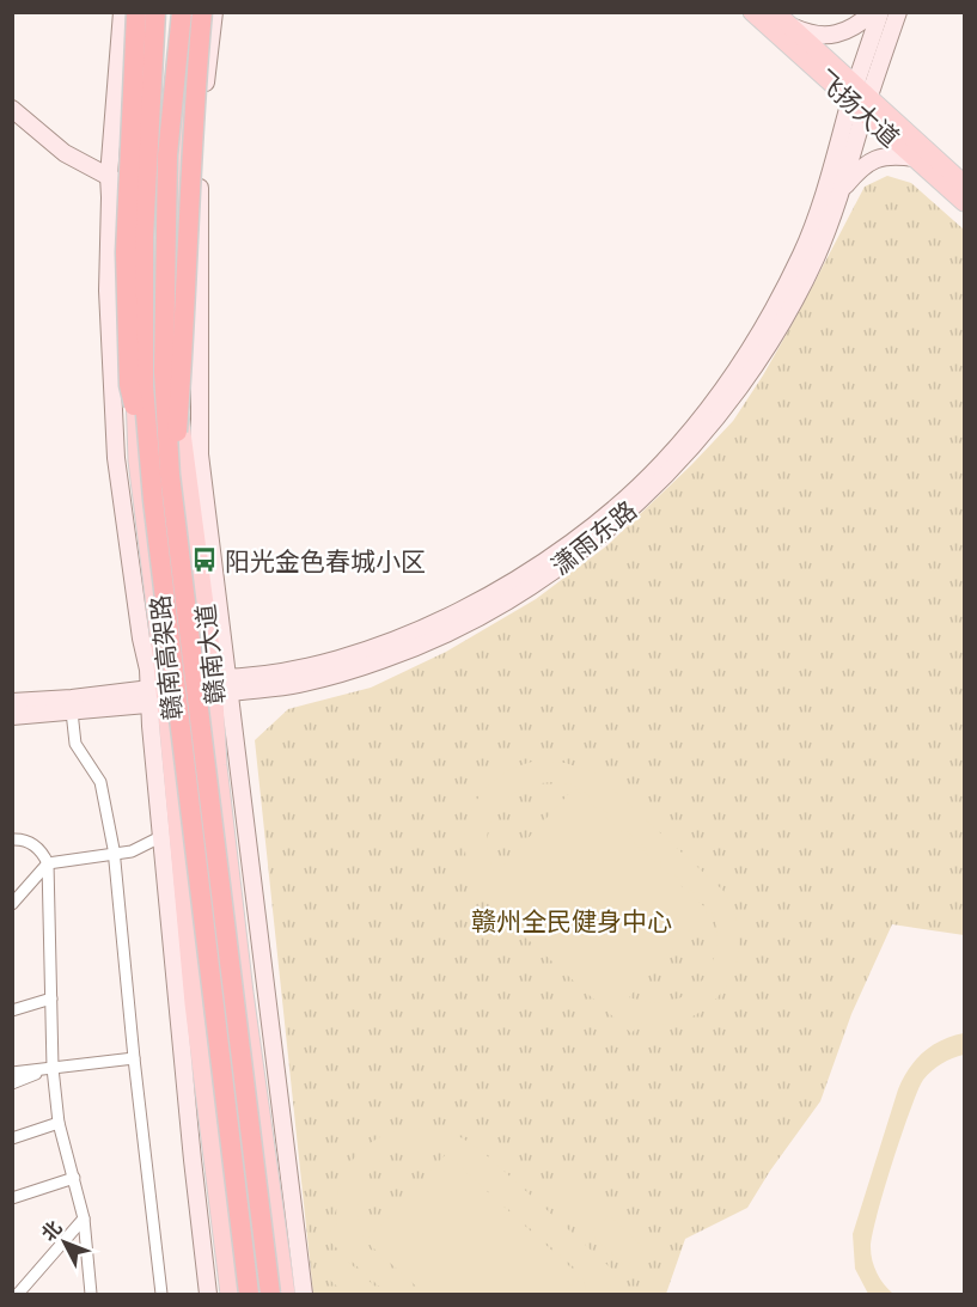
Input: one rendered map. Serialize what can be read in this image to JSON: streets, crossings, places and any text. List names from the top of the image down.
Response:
{
  "streets": {
    "highway": ["赣南高架路"],
    "main road": ["飞扬大道", "赣南大道"],
    "street": ["潇雨东路"]
  },
  "crossings": [
    ["飞扬大道", "潇雨东路"],
    ["潇雨东路", "赣南大道"]
  ],
  "parks": ["赣州全民健身中心"],
  "places": {
    "bus stop": ["阳光金色春城小区"]
  },
  "north": "top left"
}
